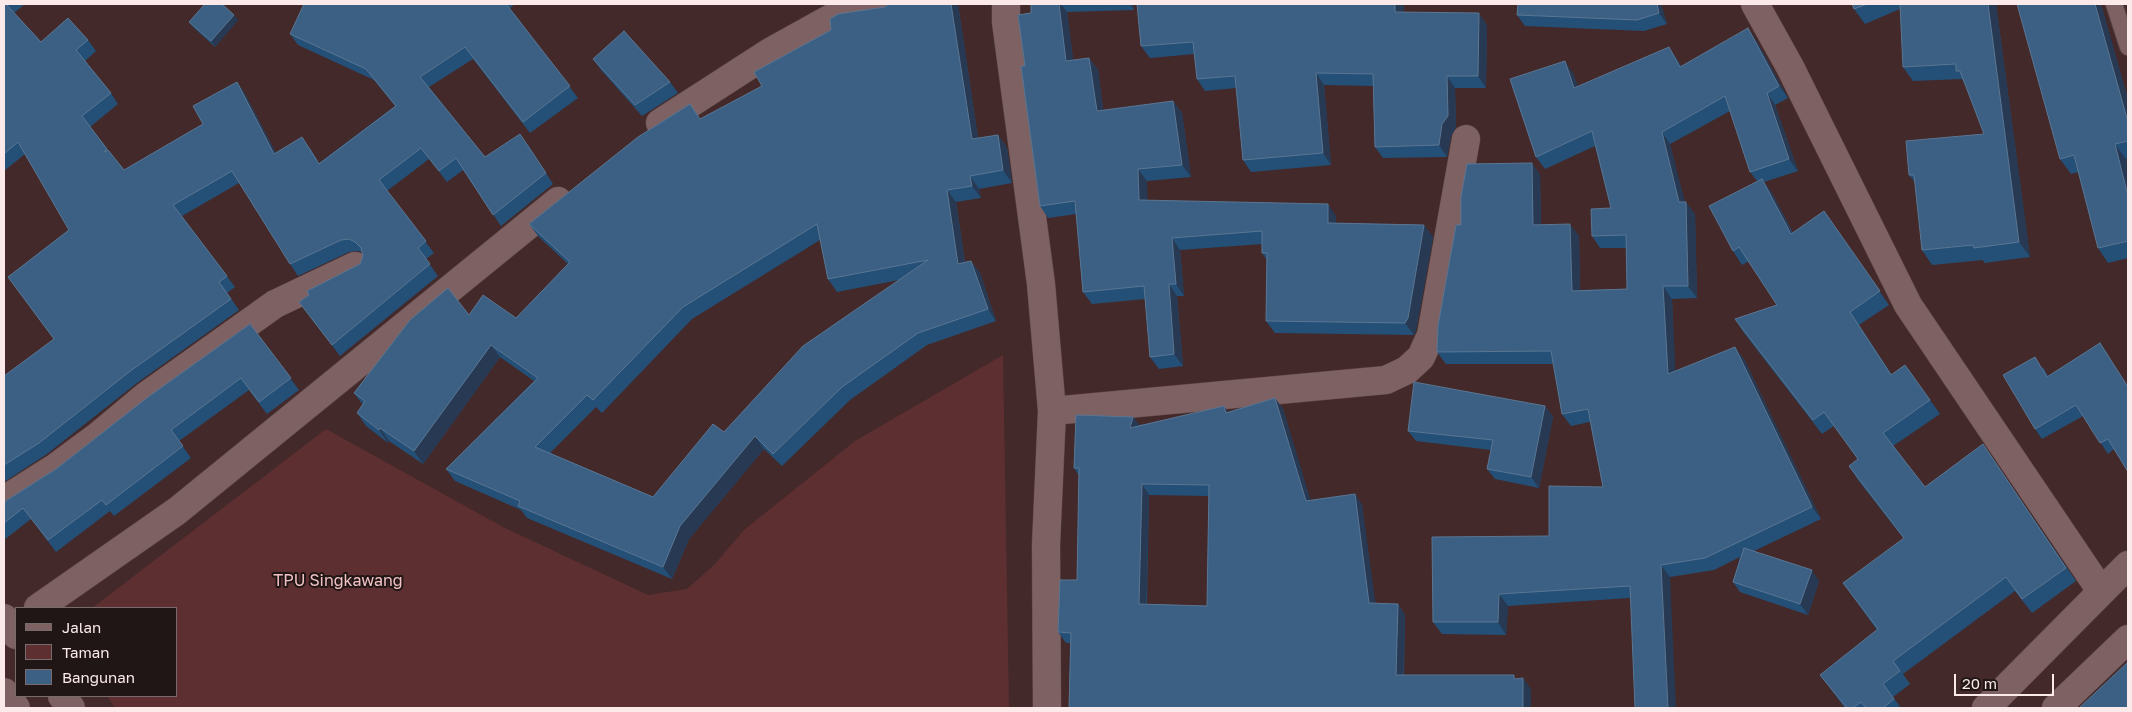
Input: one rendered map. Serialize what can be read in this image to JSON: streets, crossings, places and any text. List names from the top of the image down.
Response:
{
  "parks": ["TPU Singkawang"],
  "legend": ["Jalan", "Taman", "Bangunan"],
  "scale_bar": "20 m"
}
